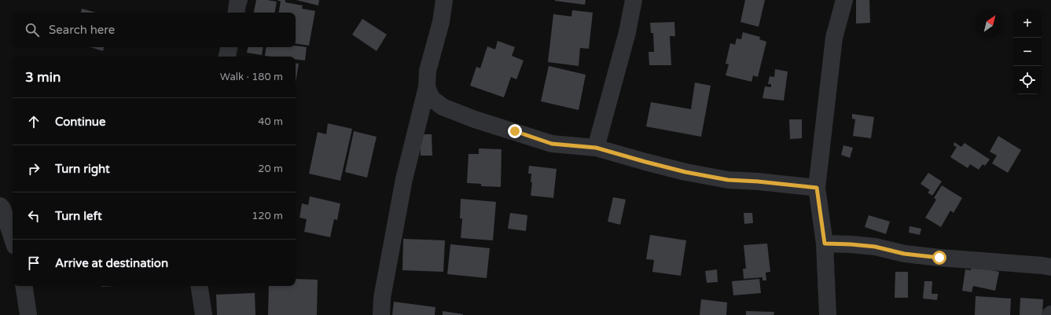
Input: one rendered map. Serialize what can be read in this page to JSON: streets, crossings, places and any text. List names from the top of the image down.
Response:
{
  "north": "top right",
  "page": {
    "map_buttons": ["+", "−"],
    "search": "Search here",
    "heading": ["3 min", "Walk · 180 m"],
    "list": [
      ["Continue", "40 m"],
      ["Turn right", "20 m"],
      ["Turn left", "120 m"],
      "Arrive at destination"
    ]
  }
}
